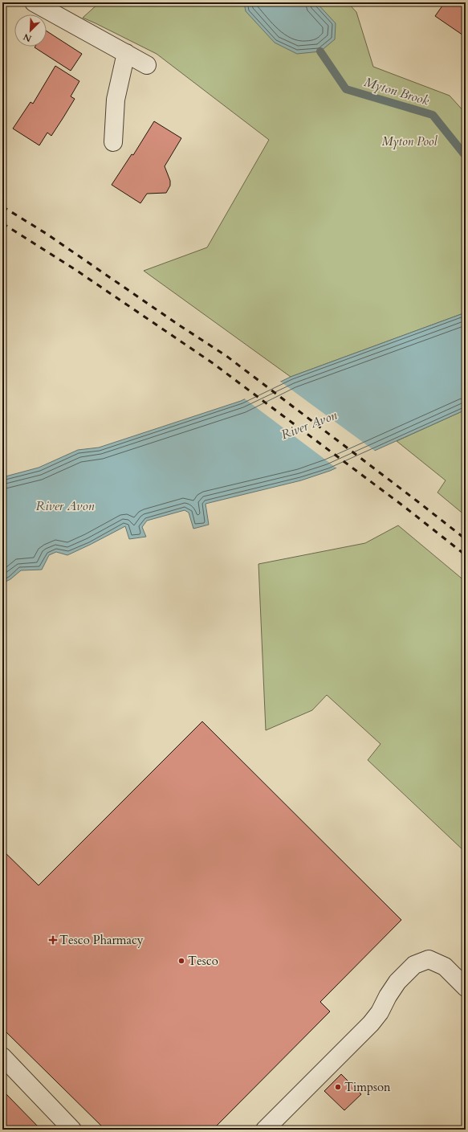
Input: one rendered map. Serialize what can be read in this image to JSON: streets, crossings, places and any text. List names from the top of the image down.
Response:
{
  "water": ["Myton Brook", "River Avon"],
  "parks": ["Myton Pool"],
  "places": {
    "health": ["Tesco Pharmacy"],
    "other": ["Tesco", "Timpson"]
  },
  "north": "bottom left"
}
